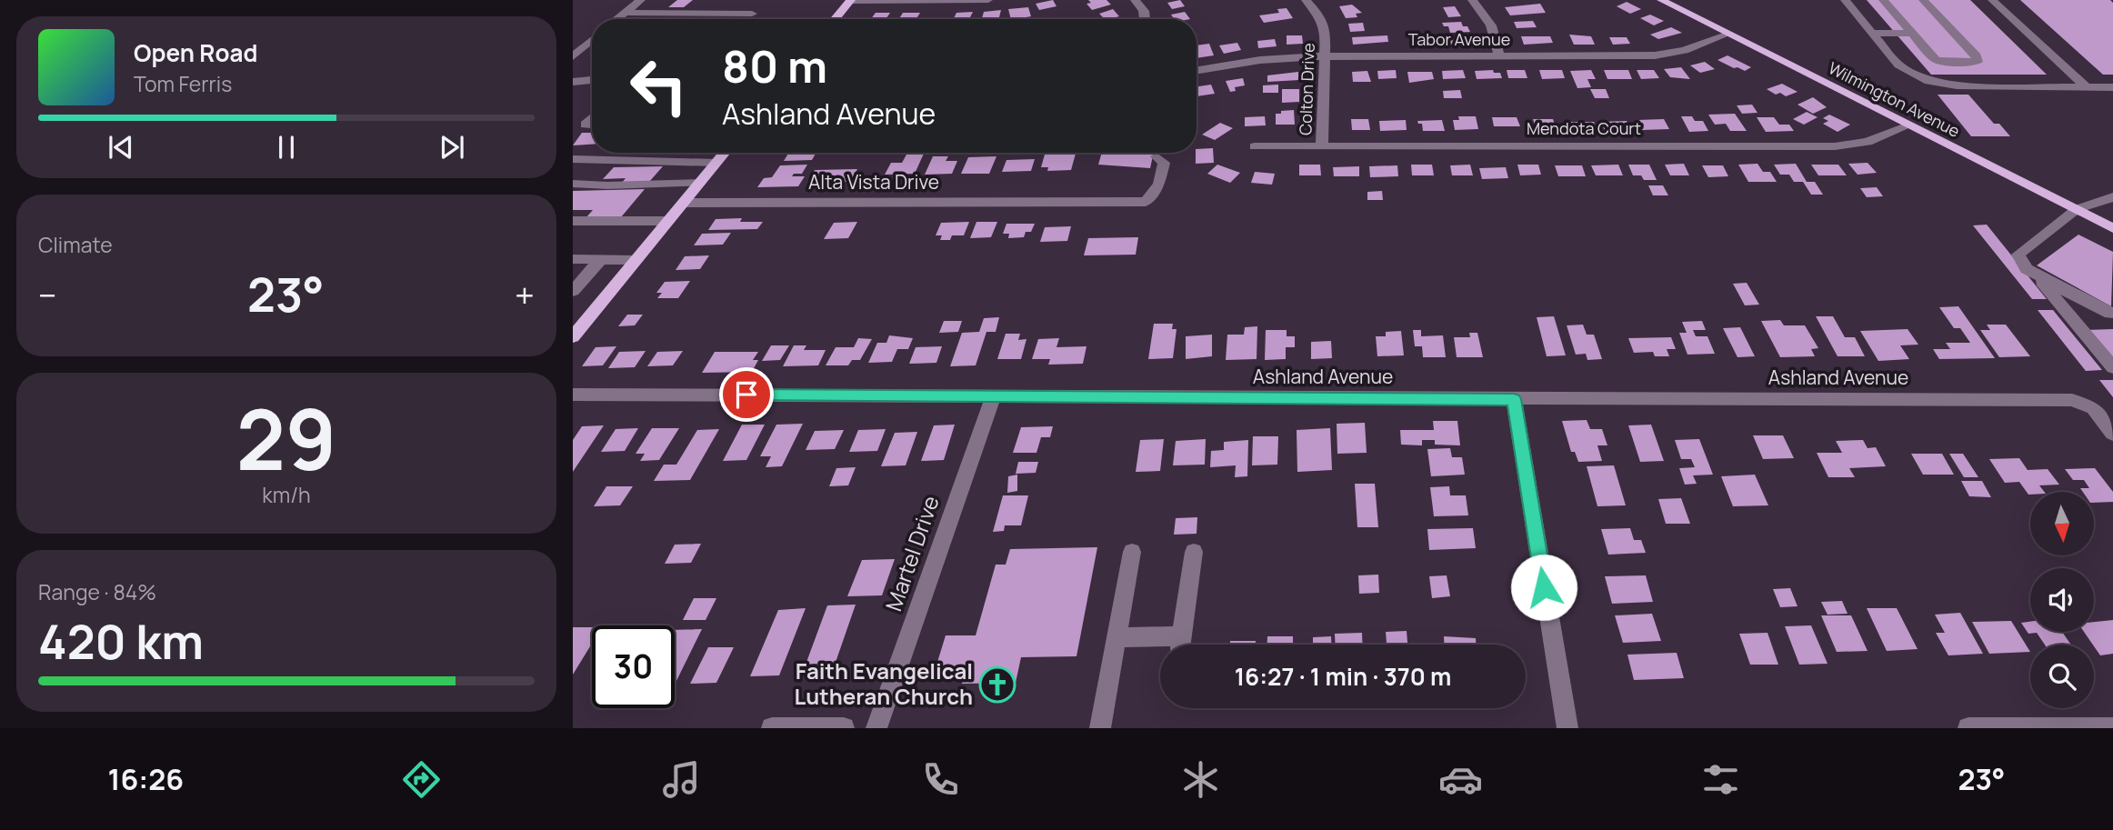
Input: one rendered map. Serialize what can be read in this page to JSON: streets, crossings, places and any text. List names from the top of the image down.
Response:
{
  "streets": {
    "main road": ["Wilmington Avenue"],
    "street": [
      "Tabor Avenue",
      "Colton Drive",
      "Mendota Court",
      "Alta Vista Drive",
      "Ashland Avenue",
      "Martel Drive"
    ]
  },
  "crossings": [
    ["Tabor Avenue", "Colton Drive"],
    ["Tabor Avenue", "Wilmington Avenue"],
    ["Colton Drive", "Mendota Court"],
    ["Wilmington Avenue", "Mendota Court"],
    ["Ashland Avenue", "Martel Drive"]
  ],
  "places": {
    "church": ["Faith Evangelical Lutheran Church"]
  },
  "north": "bottom",
  "page": {
    "turn": ["80 m", "Ashland Avenue"],
    "song": ["Open Road", "Tom Ferris"],
    "tile": [
      "Climate",
      ["29", "km/h"],
      ["Range · 84%", "420 km"]
    ],
    "heat": ["−", "23°", "+"],
    "limit": "30",
    "trip": "16:27 · 1 min · 370 m",
    "tabs": ["16:26", "23°"]
  }
}
